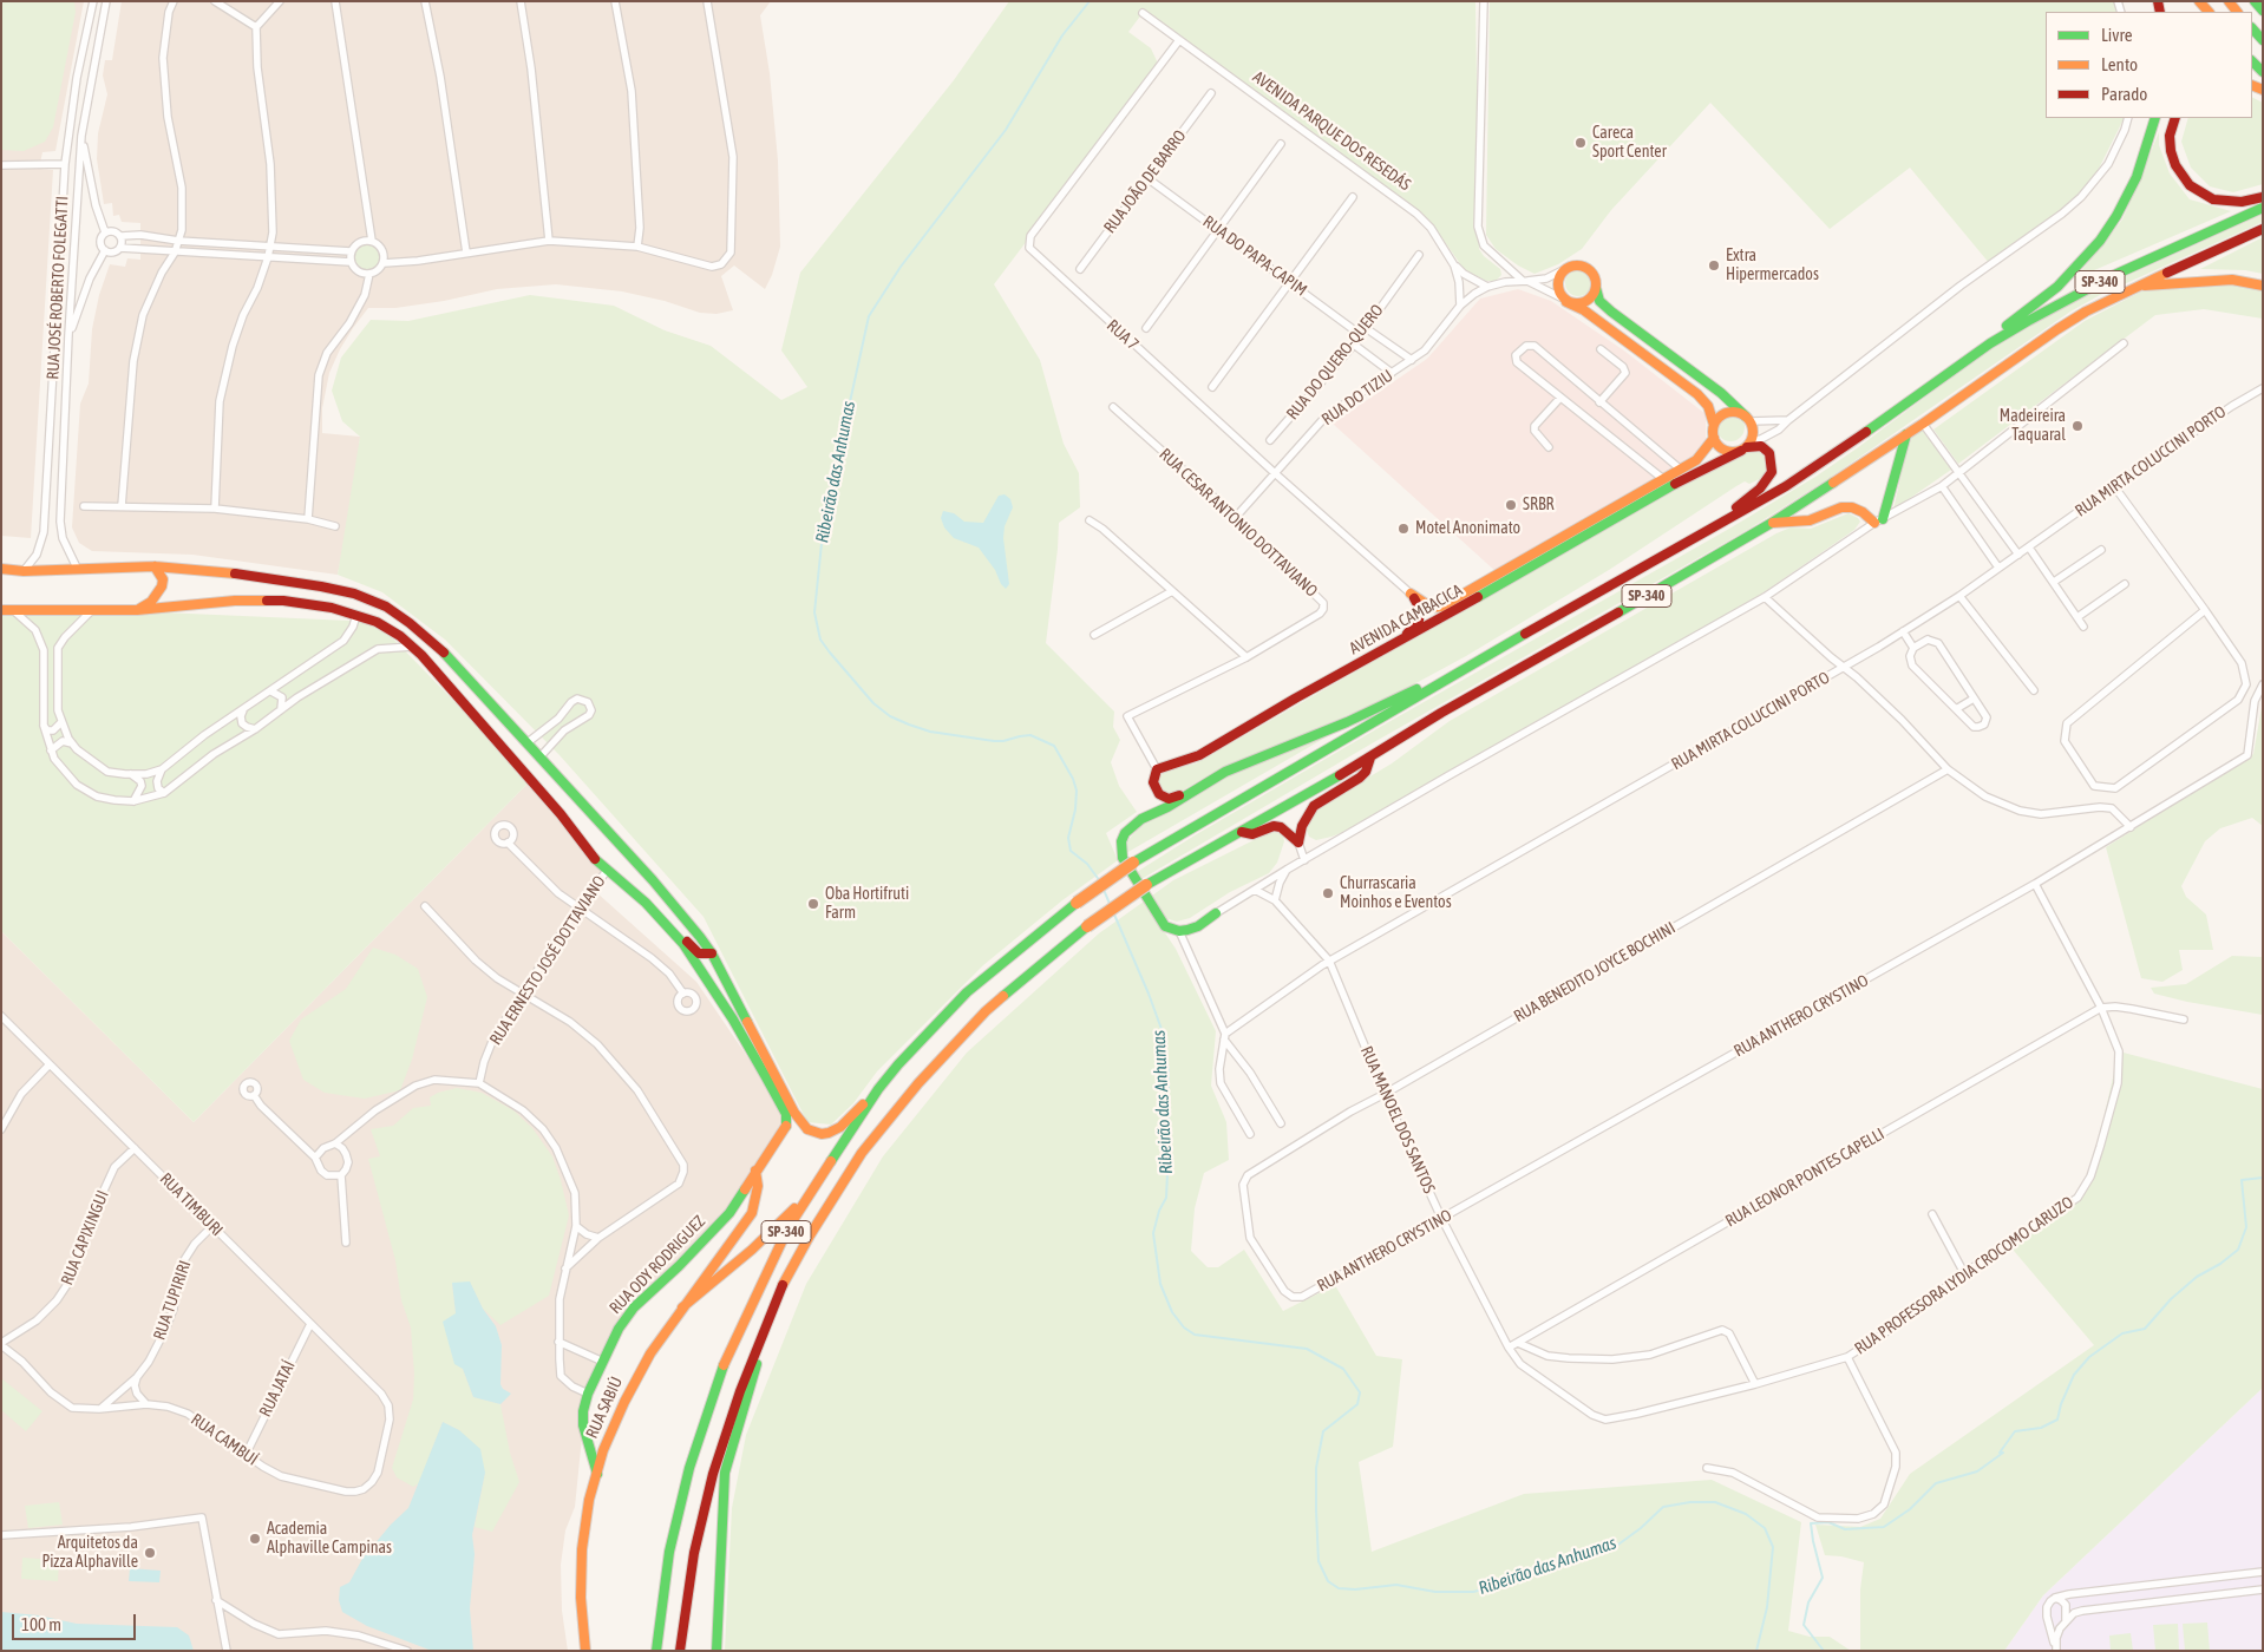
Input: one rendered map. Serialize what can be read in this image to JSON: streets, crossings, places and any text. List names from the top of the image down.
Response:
{
  "streets": {
    "main road": [
      "SP-340",
      "AVENIDA CAMBACICA",
      "RUA ODY RODRIGUEZ",
      "RUA SABIÚ"
    ],
    "street": [
      "AVENIDA PARQUE DOS RESEDÁS",
      "RUA JOÃO DE BARRO",
      "RUA DO PAPA-CAPIM",
      "RUA JOSÉ ROBERTO FOLEGATTI",
      "RUA 7",
      "RUA DO QUERO-QUERO",
      "RUA DO TIZIU",
      "RUA MIRTA COLUCCINI PORTO",
      "RUA CESAR ANTONIO DOTTAVIANO",
      "RUA ERNESTO JOSÉ DOTTAVIANO",
      "RUA BENEDITO JOYCE BOCHINI",
      "RUA ANTHERO CRYSTINO",
      "RUA MANOEL DOS SANTOS",
      "RUA LEONOR PONTES CAPELLI",
      "RUA TIMBURI",
      "RUA CAPIXINGUI",
      "RUA PROFESSORA LYDIA CROCOMO CARUZO",
      "RUA TUPIRIRI",
      "RUA JATAÍ",
      "RUA CAMBUÍ"
    ]
  },
  "crossings": [
    ["AVENIDA PARQUE DOS RESEDÁS", "RUA 7"],
    ["AVENIDA PARQUE DOS RESEDÁS", "RUA DO TIZIU"],
    ["RUA JOÃO DE BARRO", "RUA DO PAPA-CAPIM"],
    ["RUA DO PAPA-CAPIM", "RUA DO QUERO-QUERO"],
    ["RUA 7", "RUA DO TIZIU"],
    ["RUA 7", "AVENIDA CAMBACICA"],
    ["RUA DO TIZIU", "RUA CESAR ANTONIO DOTTAVIANO"],
    ["RUA MIRTA COLUCCINI PORTO", "RUA MANOEL DOS SANTOS"],
    ["RUA CESAR ANTONIO DOTTAVIANO", "AVENIDA CAMBACICA"],
    ["RUA BENEDITO JOYCE BOCHINI", "RUA ANTHERO CRYSTINO"],
    ["RUA BENEDITO JOYCE BOCHINI", "RUA MANOEL DOS SANTOS"],
    ["RUA ANTHERO CRYSTINO", "RUA MANOEL DOS SANTOS"],
    ["RUA MANOEL DOS SANTOS", "RUA LEONOR PONTES CAPELLI"],
    ["RUA MANOEL DOS SANTOS", "RUA PROFESSORA LYDIA CROCOMO CARUZO"],
    ["RUA LEONOR PONTES CAPELLI", "RUA PROFESSORA LYDIA CROCOMO CARUZO"],
    ["RUA TIMBURI", "RUA CAPIXINGUI"],
    ["RUA TIMBURI", "RUA TUPIRIRI"],
    ["RUA TIMBURI", "RUA JATAÍ"],
    ["RUA TIMBURI", "RUA CAMBUÍ"],
    ["RUA CAPIXINGUI", "RUA CAMBUÍ"],
    ["RUA ODY RODRIGUEZ", "RUA SABIÚ"],
    ["RUA TUPIRIRI", "RUA CAMBUÍ"],
    ["RUA JATAÍ", "RUA CAMBUÍ"]
  ],
  "water": ["Ribeirão das Anhumas"],
  "places": [
    "Careca Sport Center",
    "Extra Hipermercados",
    "Madeireira Taquaral",
    "SRBR",
    "Motel Anonimato",
    "Churrascaria Moinhos e Eventos",
    "Oba Hortifruti Farm",
    "Academia Alphaville Campinas",
    "Arquitetos da Pizza Alphaville"
  ],
  "legend": ["Livre", "Lento", "Parado"],
  "scale_bar": "100 m"
}
